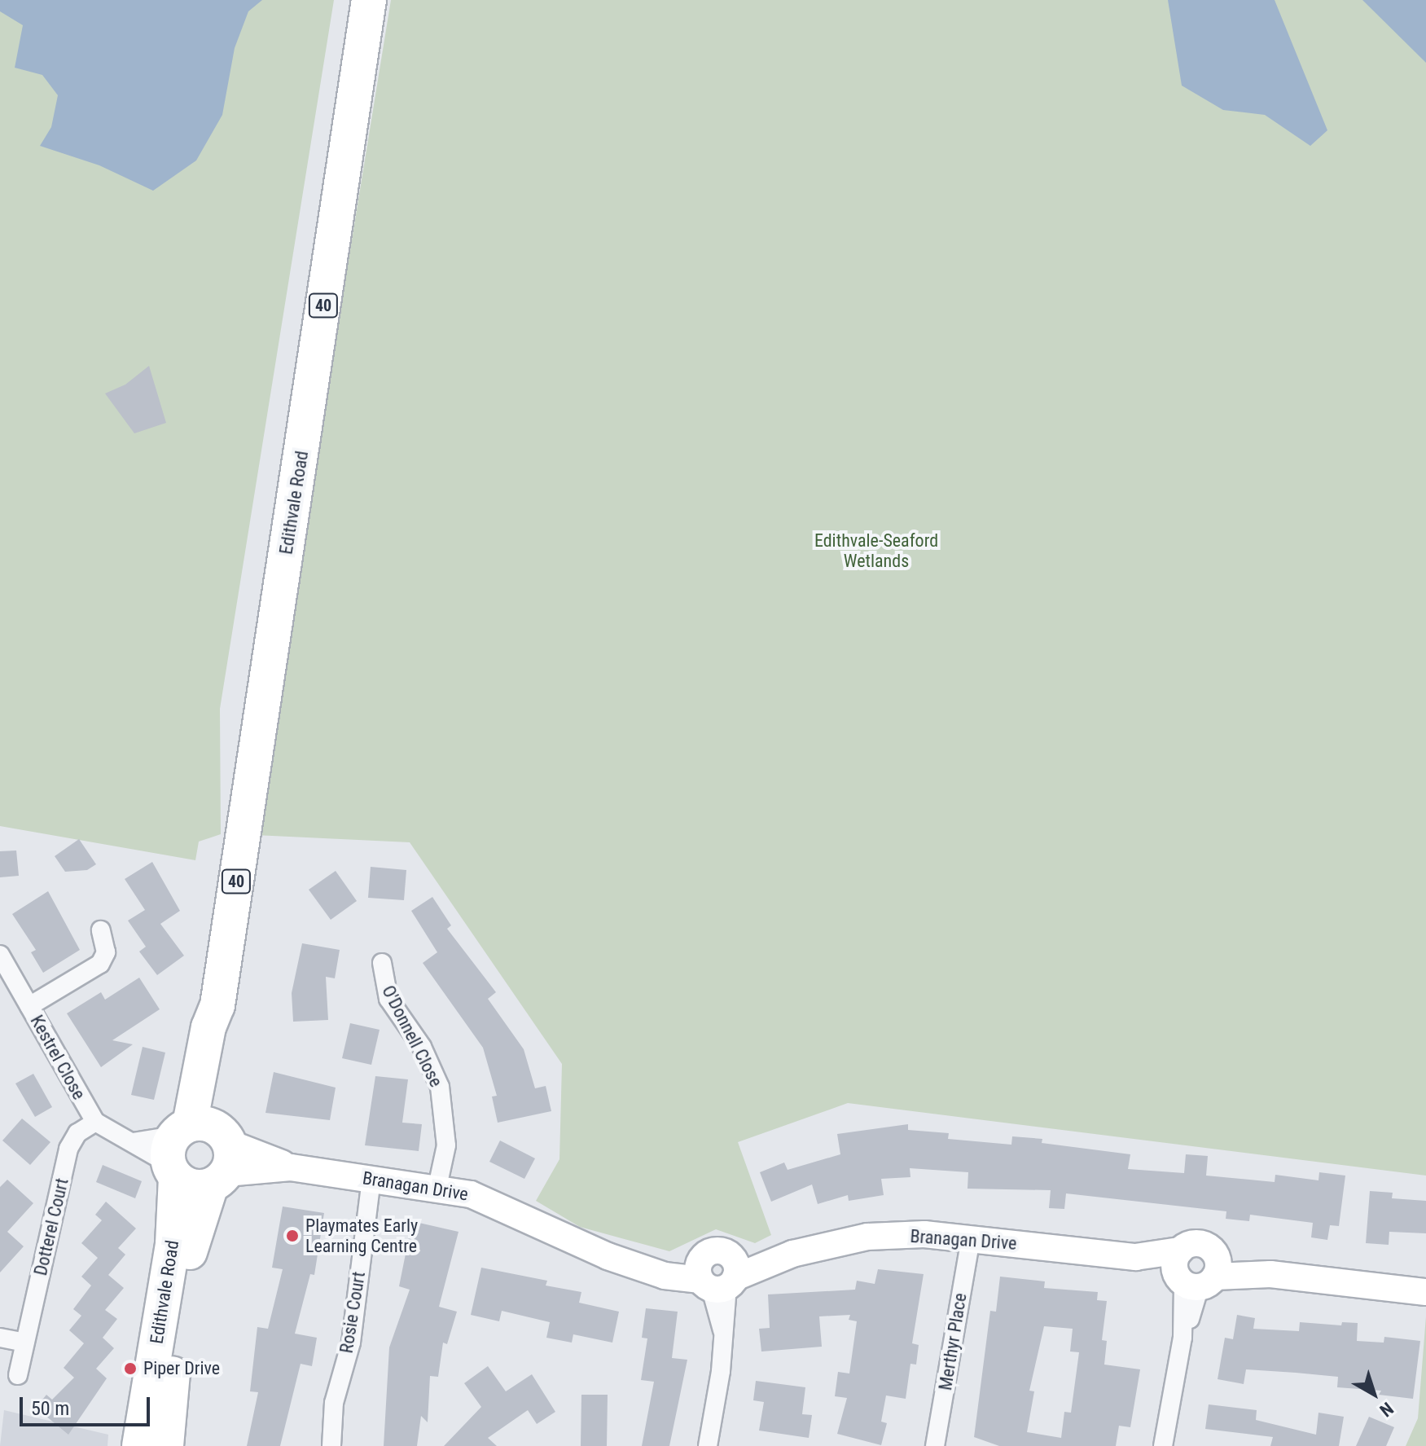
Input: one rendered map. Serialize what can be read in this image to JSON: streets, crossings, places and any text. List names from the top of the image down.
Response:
{
  "streets": {
    "highway": ["40", "Edithvale Road"],
    "street": [
      "O'Donnell Close",
      "Kestrel Close",
      "Branagan Drive",
      "Dotterel Court",
      "Rosie Court",
      "Merthyr Place"
    ]
  },
  "crossings": [
    ["Edithvale Road", "Branagan Drive"],
    ["O'Donnell Close", "Branagan Drive"],
    ["Kestrel Close", "Dotterel Court"],
    ["Branagan Drive", "Rosie Court"],
    ["Branagan Drive", "Merthyr Place"]
  ],
  "parks": ["Edithvale-Seaford Wetlands"],
  "places": ["Playmates Early Learning Centre", "Piper Drive"],
  "scale_bar": "50 m",
  "north": "bottom right"
}
